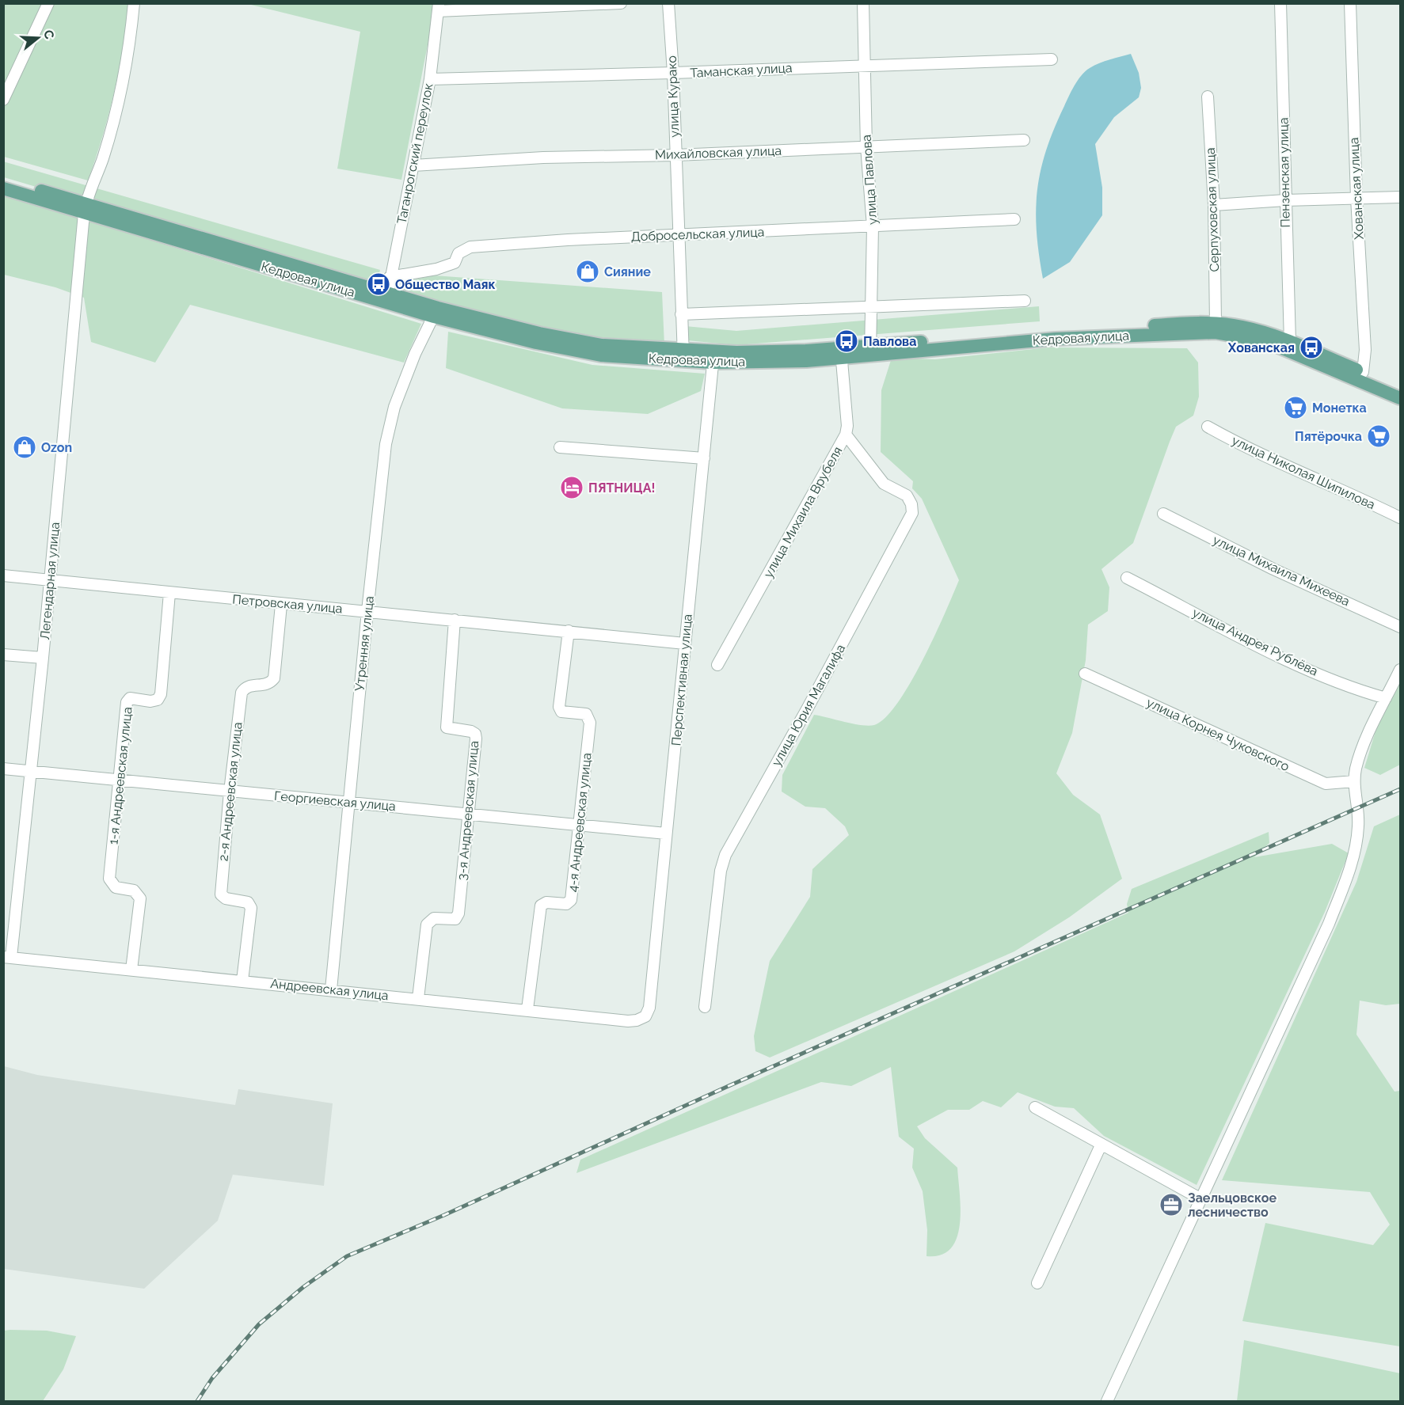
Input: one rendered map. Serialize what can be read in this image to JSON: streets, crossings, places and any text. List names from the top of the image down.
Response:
{
  "streets": {
    "main road": ["Кедровая улица"],
    "street": [
      "Таманская улица",
      "улица Курако",
      "Михайловская улица",
      "Таганрогский переулок",
      "Пензенская улица",
      "улица Павлова",
      "Хованская улица",
      "Серпуховская улица",
      "Добросельская улица",
      "улица Николая Шипилова",
      "улица Михаила Врубеля",
      "улица Михаила Михеева",
      "Легендарная улица",
      "Петровская улица",
      "улица Андрея Рублёва",
      "Утренняя улица",
      "Перспективная улица",
      "улица Юрия Магалифа",
      "улица Корнея Чуковского",
      "1-я Андреевская улица",
      "2-я Андреевская улица",
      "Георгиевская улица",
      "3-я Андреевская улица",
      "4-я Андреевская улица",
      "Андреевская улица"
    ]
  },
  "crossings": [
    ["Таманская улица", "улица Курако"],
    ["Таманская улица", "Таганрогский переулок"],
    ["Таманская улица", "улица Павлова"],
    ["улица Курако", "Михайловская улица"],
    ["улица Курако", "Добросельская улица"],
    ["улица Курако", "Кедровая улица"],
    ["Михайловская улица", "Таганрогский переулок"],
    ["Михайловская улица", "улица Павлова"],
    ["Таганрогский переулок", "Добросельская улица"],
    ["Таганрогский переулок", "Кедровая улица"],
    ["Пензенская улица", "Кедровая улица"],
    ["улица Павлова", "Добросельская улица"],
    ["улица Павлова", "Кедровая улица"],
    ["Хованская улица", "Кедровая улица"],
    ["Серпуховская улица", "Кедровая улица"],
    ["Кедровая улица", "улица Михаила Врубеля"],
    ["Кедровая улица", "Легендарная улица"],
    ["Кедровая улица", "Утренняя улица"],
    ["Кедровая улица", "Перспективная улица"],
    ["улица Михаила Врубеля", "улица Юрия Магалифа"],
    ["Легендарная улица", "Петровская улица"],
    ["Легендарная улица", "Георгиевская улица"],
    ["Легендарная улица", "Андреевская улица"],
    ["Петровская улица", "Утренняя улица"],
    ["Петровская улица", "Перспективная улица"],
    ["Петровская улица", "1-я Андреевская улица"],
    ["Петровская улица", "2-я Андреевская улица"],
    ["Петровская улица", "3-я Андреевская улица"],
    ["Петровская улица", "4-я Андреевская улица"],
    ["Утренняя улица", "Георгиевская улица"],
    ["Утренняя улица", "Андреевская улица"],
    ["Перспективная улица", "Георгиевская улица"],
    ["Перспективная улица", "Андреевская улица"],
    ["1-я Андреевская улица", "Георгиевская улица"],
    ["1-я Андреевская улица", "Андреевская улица"],
    ["2-я Андреевская улица", "Георгиевская улица"],
    ["2-я Андреевская улица", "Андреевская улица"],
    ["Георгиевская улица", "3-я Андреевская улица"],
    ["Георгиевская улица", "4-я Андреевская улица"],
    ["3-я Андреевская улица", "Андреевская улица"],
    ["4-я Андреевская улица", "Андреевская улица"]
  ],
  "places": {
    "shop": ["Сияние", "Ozon"],
    "bus stop": ["Общество Маяк", "Павлова", "Хованская"],
    "supermarket": ["Монетка", "Пятёрочка"],
    "hotel": ["ПЯТНИЦА!"],
    "office": ["Заельцовское лесничество"]
  },
  "north": "right"
}
